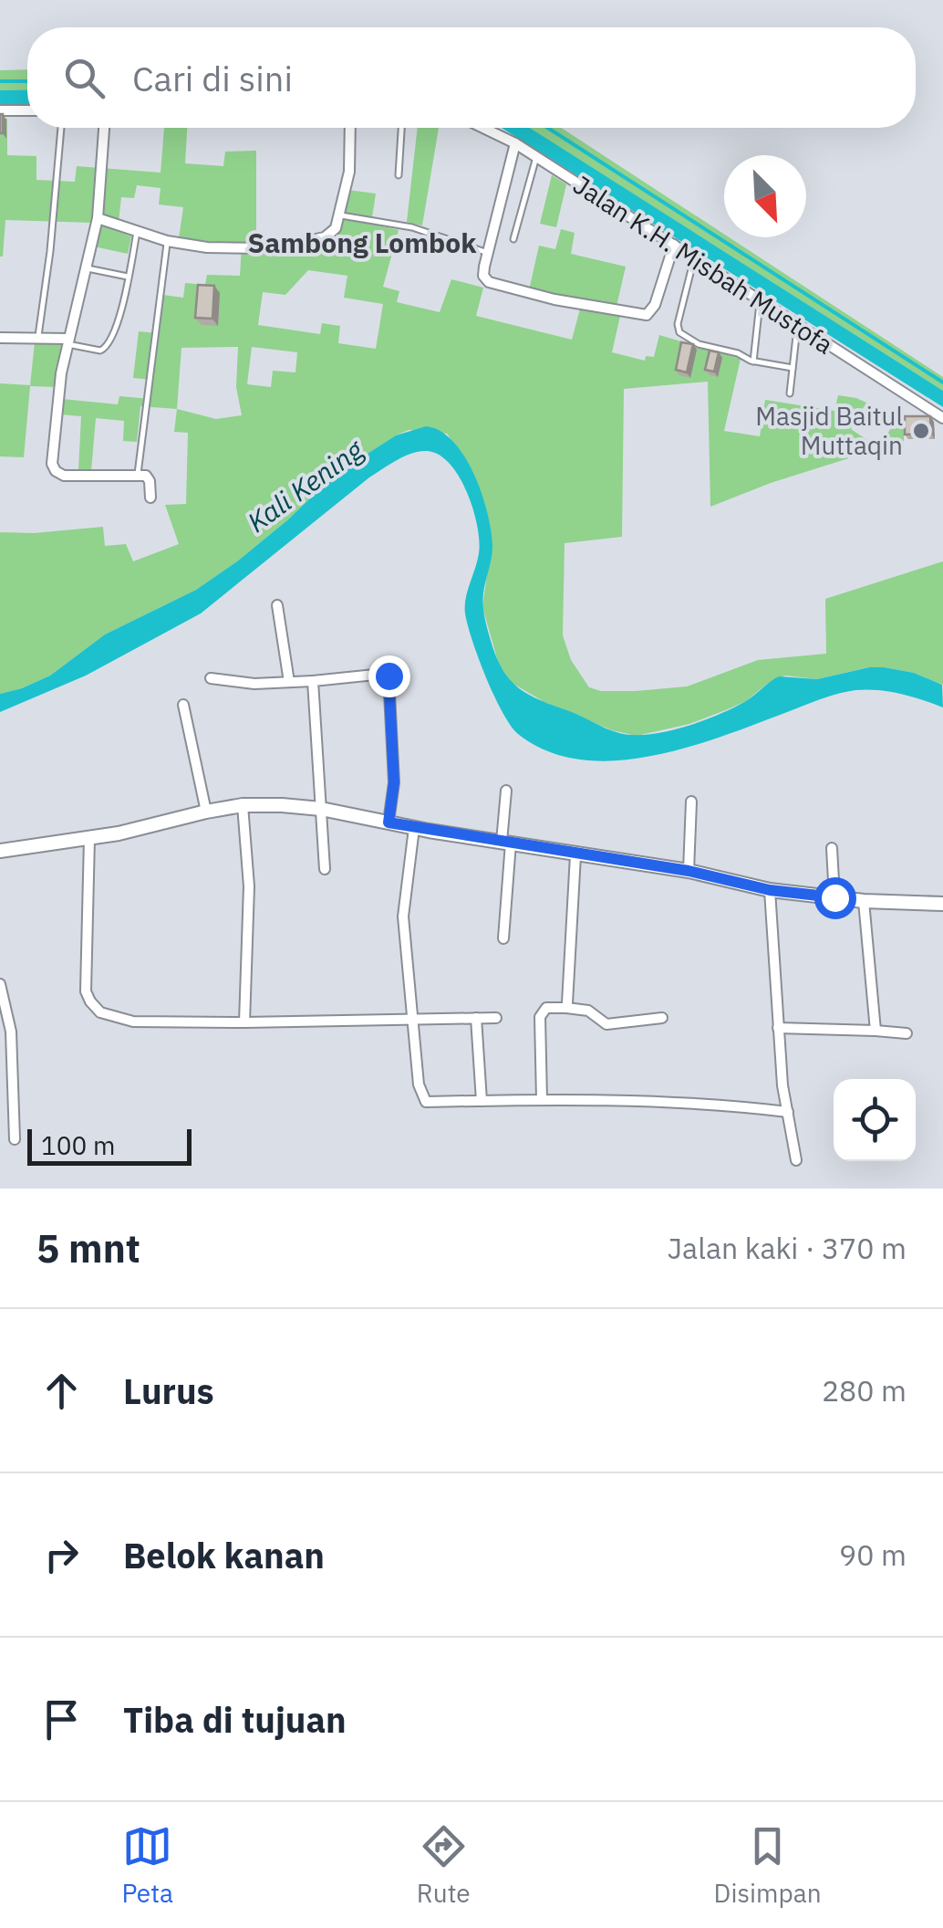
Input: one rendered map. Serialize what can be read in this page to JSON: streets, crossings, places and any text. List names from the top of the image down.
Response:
{
  "streets": {
    "street": ["Jalan K.H. Misbah Mustofa"]
  },
  "districts": ["Sambong Lombok"],
  "water": ["Kali Kening"],
  "places": ["Masjid Baitul Muttaqin"],
  "scale_bar": "100 m",
  "north": "bottom right",
  "page": {
    "search": "Cari di sini",
    "scale": "100 m",
    "heading": ["5 mnt", "Jalan kaki · 370 m"],
    "list": [
      ["Lurus", "280 m"],
      ["Belok kanan", "90 m"],
      "Tiba di tujuan"
    ],
    "nav": ["Peta", "Rute", "Disimpan"]
  }
}
